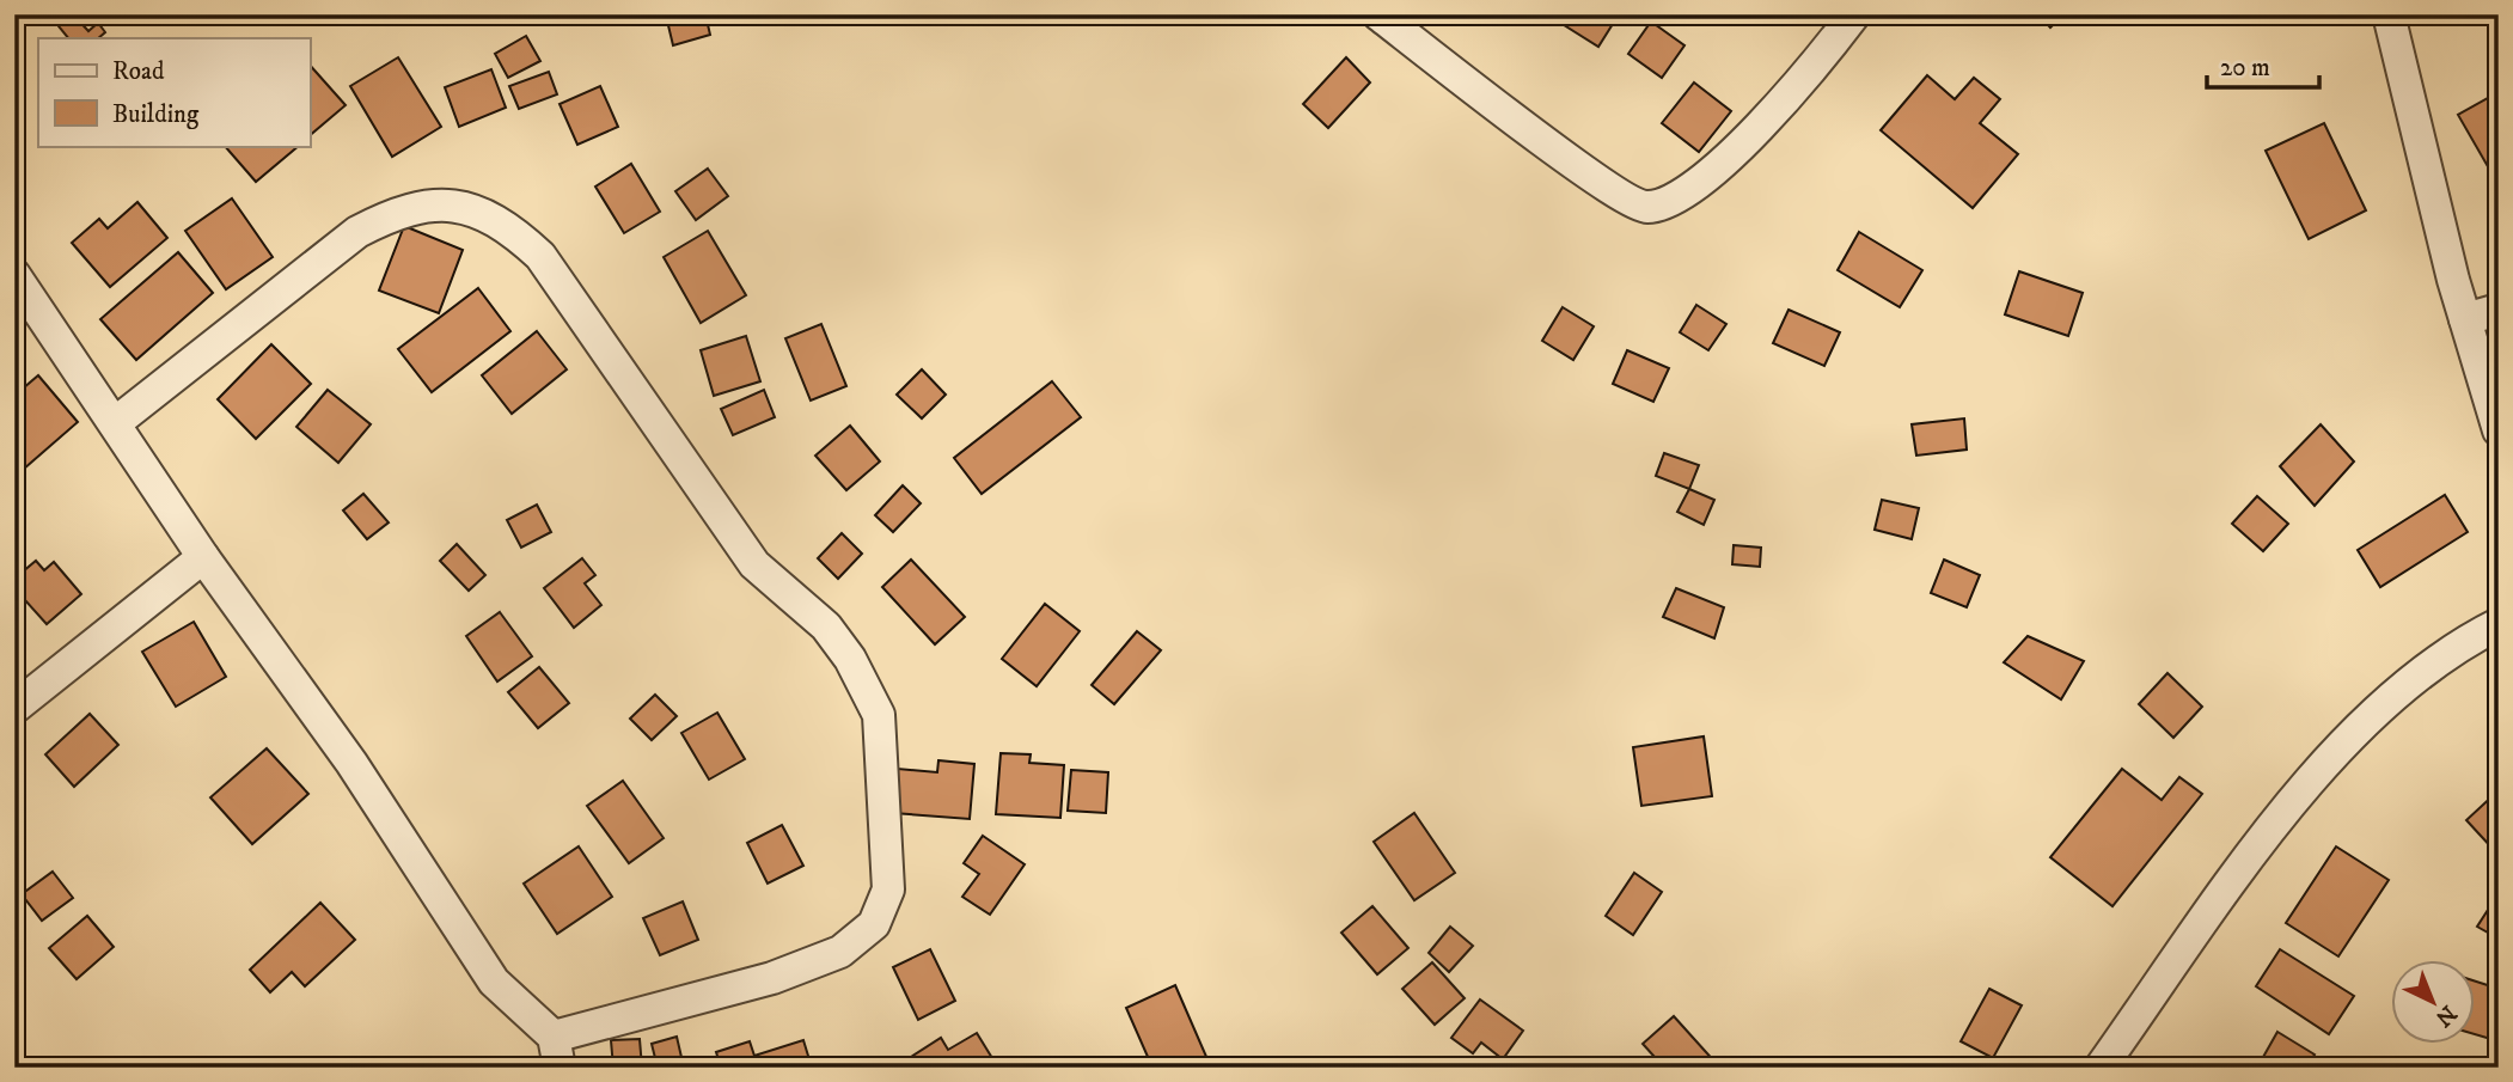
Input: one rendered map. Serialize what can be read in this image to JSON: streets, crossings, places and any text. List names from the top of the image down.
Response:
{
  "legend": ["Road", "Building"],
  "scale_bar": "20 m",
  "north": "bottom right"
}
